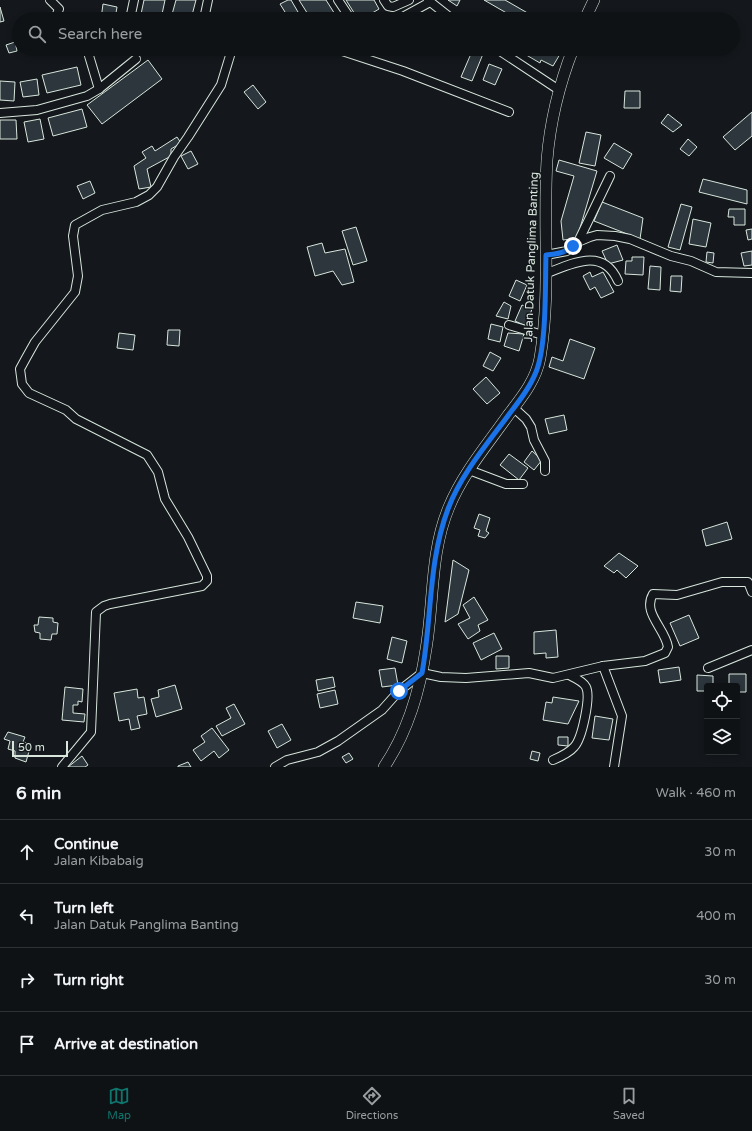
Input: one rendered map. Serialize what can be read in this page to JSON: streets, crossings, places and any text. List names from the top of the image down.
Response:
{
  "streets": {
    "main road": ["Jalan Datuk Panglima Banting"]
  },
  "scale_bar": "50 m",
  "page": {
    "search": "Search here",
    "scale": "50 m",
    "heading": ["6 min", "Walk · 460 m"],
    "list": [
      ["Continue", "Jalan Kibabaig", "30 m"],
      ["Turn left", "Jalan Datuk Panglima Banting", "400 m"],
      ["Turn right", "30 m"],
      "Arrive at destination"
    ],
    "nav": ["Map", "Directions", "Saved"]
  }
}
